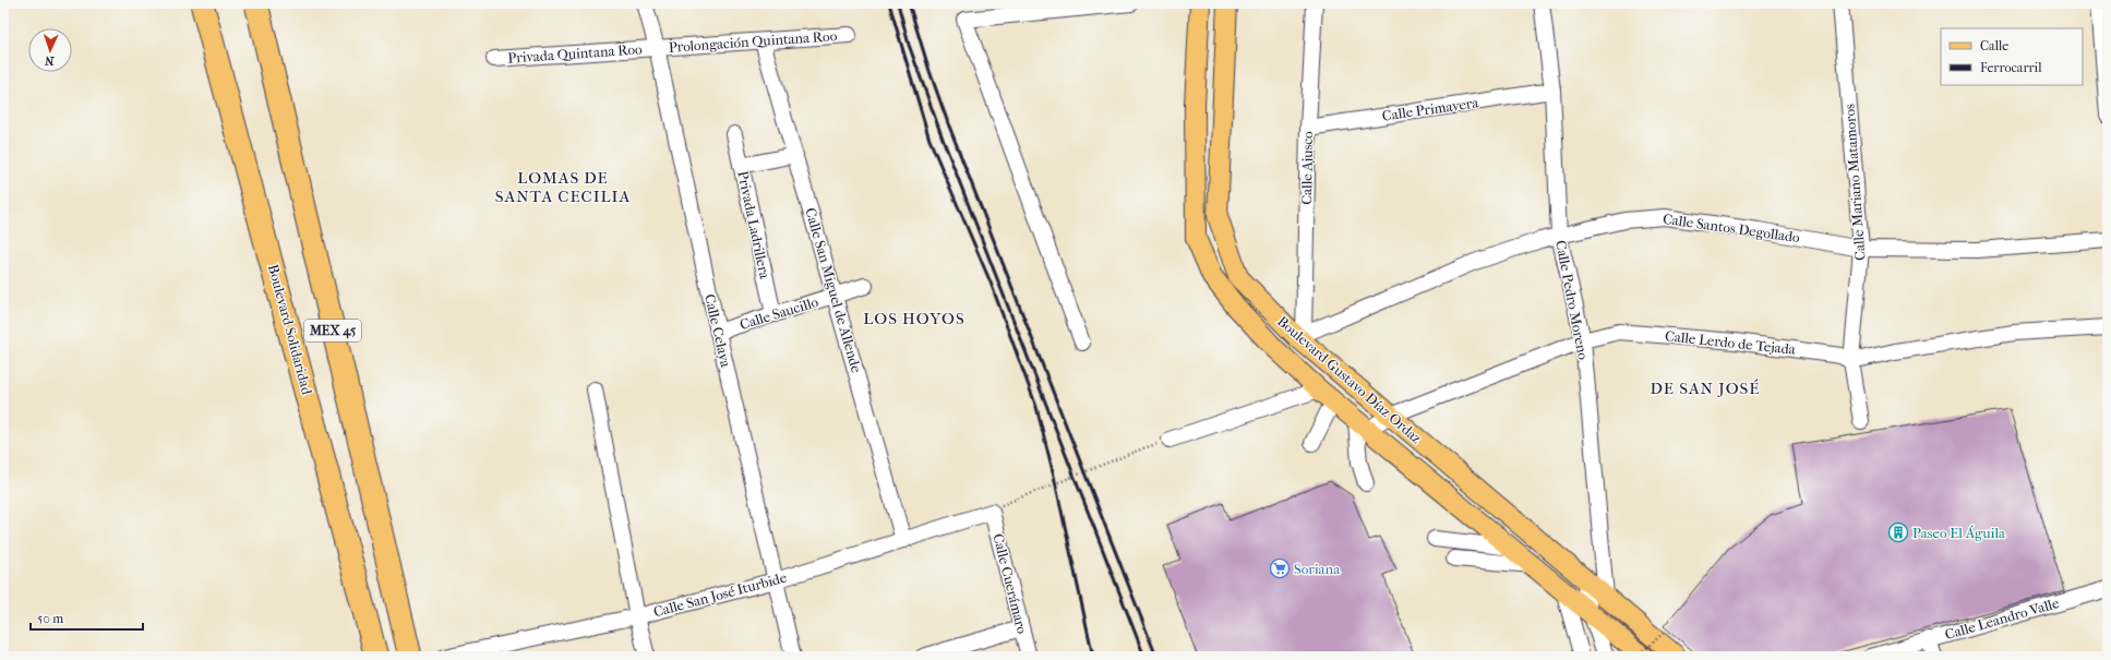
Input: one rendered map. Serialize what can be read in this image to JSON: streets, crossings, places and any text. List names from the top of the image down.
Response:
{
  "streets": {
    "highway": ["Boulevard Solidaridad", "MEX 45"],
    "main road": ["Boulevard Gustavo Díaz Ordaz"],
    "street": [
      "Prolongación Quintana Roo",
      "Privada Quintana Roo",
      "Calle Primavera",
      "Calle Ajusco",
      "Calle Mariano Matamoros",
      "Privada Ladrillera",
      "Calle Santos Degollado",
      "Calle San Miguel de Allende",
      "Calle Pedro Moreno",
      "Calle Saucillo",
      "Calle Celaya",
      "Calle Lerdo de Tejada",
      "Calle Cuerámaro",
      "Calle San José Iturbide",
      "Calle Leandro Valle"
    ]
  },
  "crossings": [
    ["Prolongación Quintana Roo", "Privada Quintana Roo"],
    ["Prolongación Quintana Roo", "Calle San Miguel de Allende"],
    ["Prolongación Quintana Roo", "Calle Celaya"],
    ["Privada Quintana Roo", "Calle Celaya"],
    ["Calle Primavera", "Calle Ajusco"],
    ["Calle Primavera", "Calle Pedro Moreno"],
    ["Calle Ajusco", "Calle Santos Degollado"],
    ["Calle Ajusco", "Boulevard Gustavo Díaz Ordaz"],
    ["Calle Mariano Matamoros", "Calle Santos Degollado"],
    ["Calle Mariano Matamoros", "Calle Lerdo de Tejada"],
    ["Privada Ladrillera", "Calle Saucillo"],
    ["Calle Santos Degollado", "Calle Pedro Moreno"],
    ["Calle Santos Degollado", "Boulevard Gustavo Díaz Ordaz"],
    ["Calle San Miguel de Allende", "Calle Saucillo"],
    ["Calle San Miguel de Allende", "Calle San José Iturbide"],
    ["Calle Pedro Moreno", "Calle Lerdo de Tejada"],
    ["Calle Pedro Moreno", "Boulevard Gustavo Díaz Ordaz"],
    ["Calle Saucillo", "Calle Celaya"],
    ["Calle Celaya", "Calle San José Iturbide"],
    ["Calle Lerdo de Tejada", "Boulevard Gustavo Díaz Ordaz"],
    ["Calle Cuerámaro", "Calle San José Iturbide"]
  ],
  "districts": ["LOMAS DE SANTA CECILIA", "LOS HOYOS", "DE SAN JOSÉ"],
  "places": {
    "building": ["Paseo El Águila"],
    "supermarket": ["Soriana"]
  },
  "legend": ["Calle", "Ferrocarril"],
  "scale_bar": "50 m",
  "north": "bottom"
}
